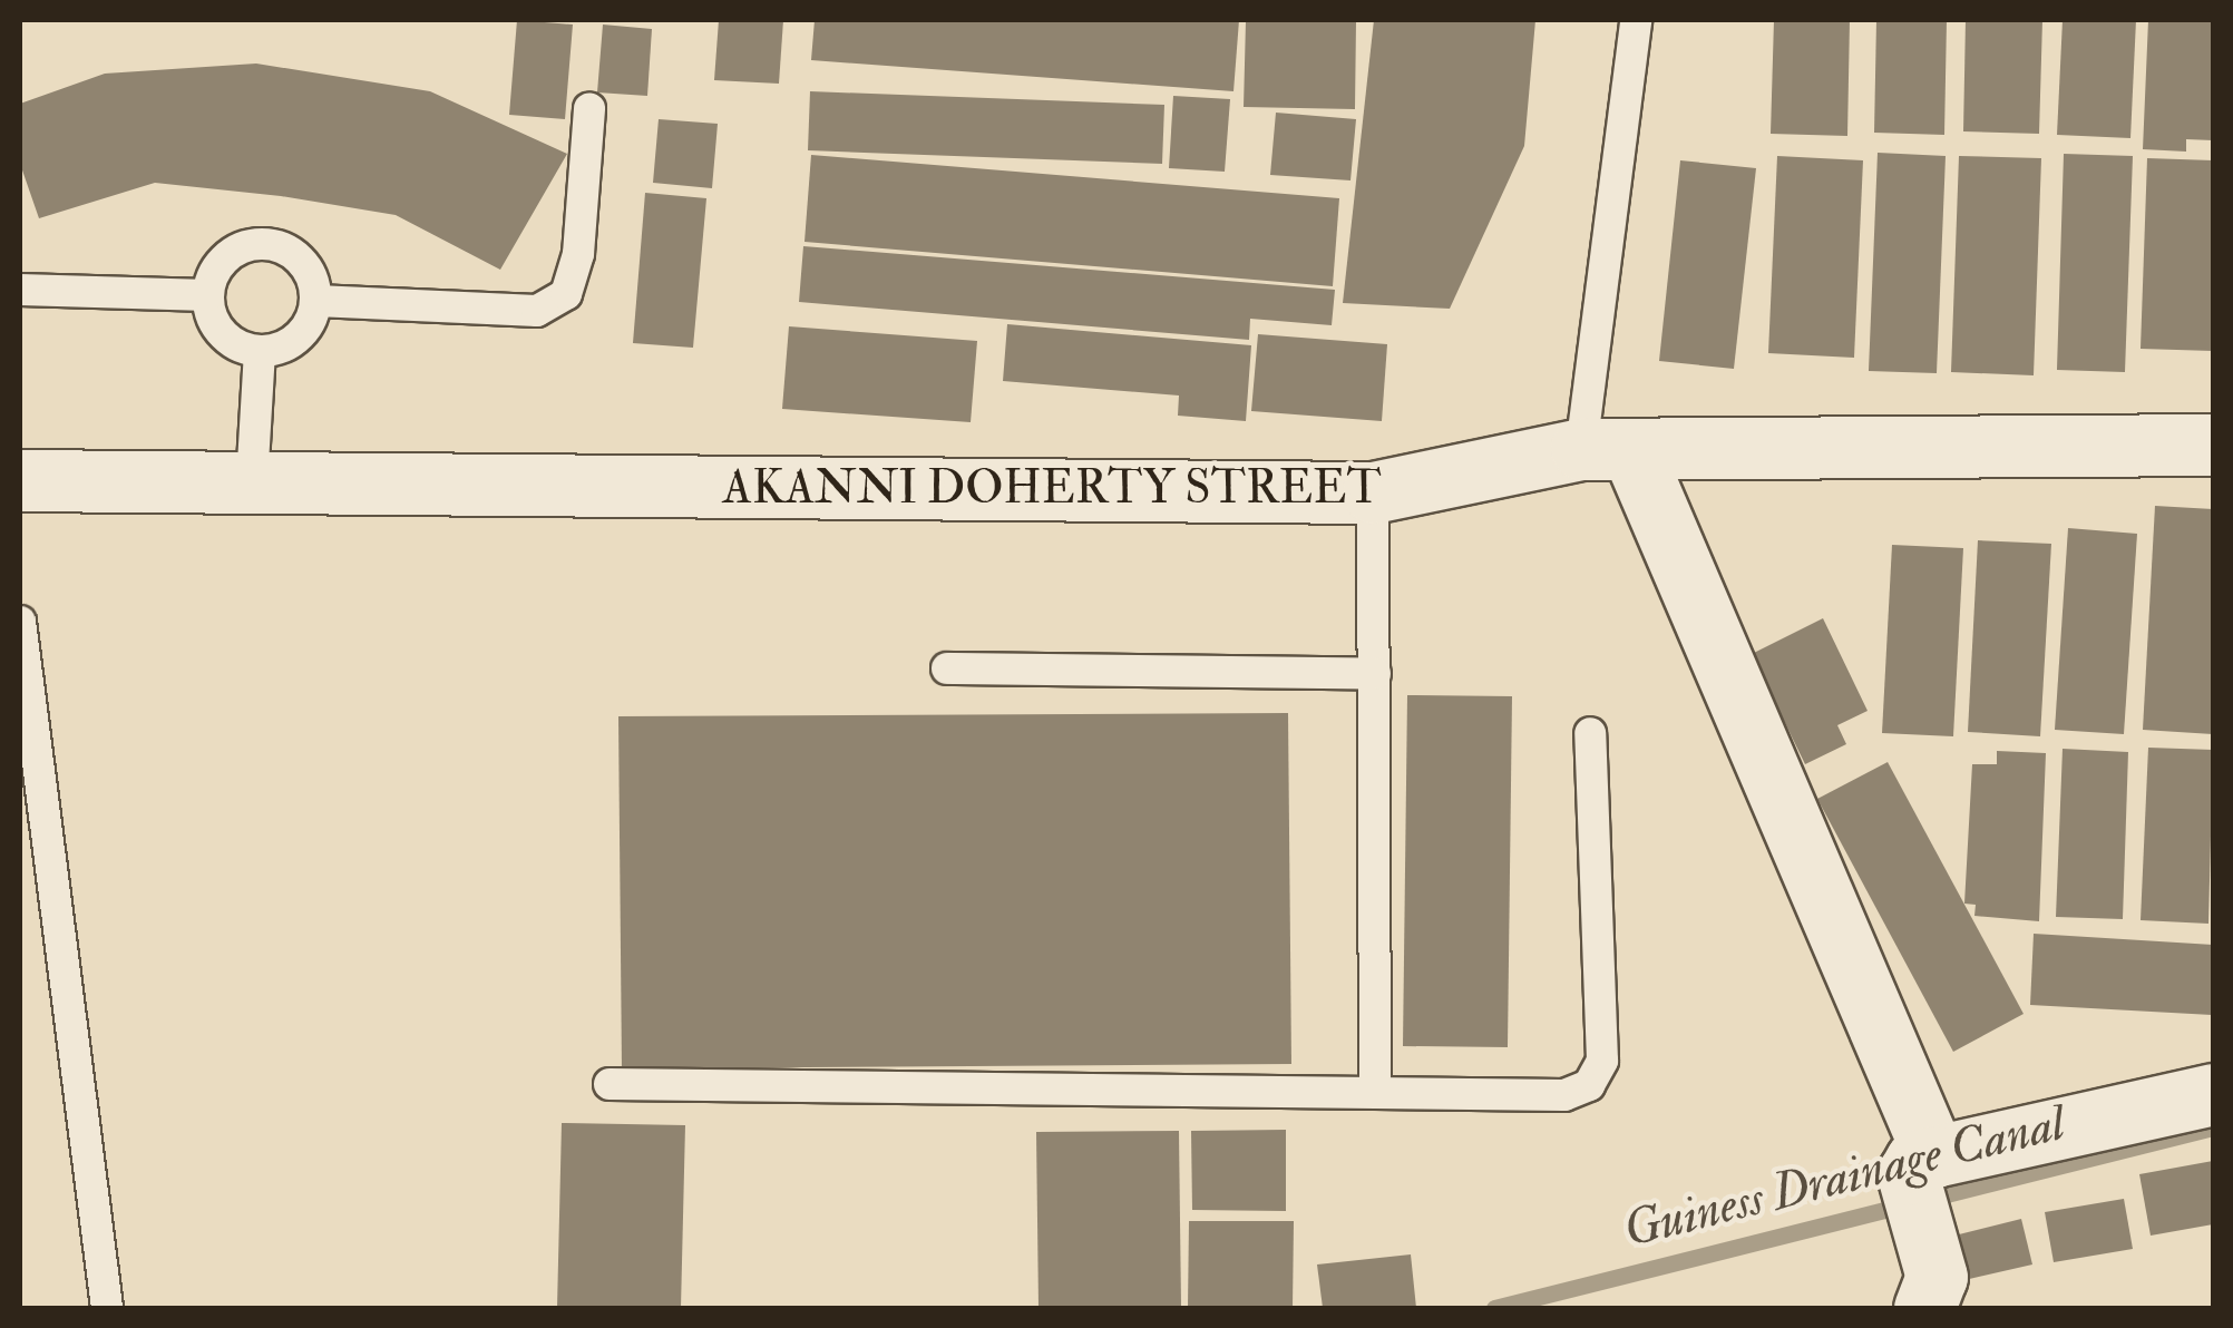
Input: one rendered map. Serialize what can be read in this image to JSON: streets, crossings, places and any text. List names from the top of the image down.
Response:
{
  "streets": {
    "street": ["AKANNI DOHERTY STREET"]
  },
  "water": ["Guiness Drainage Canal"]
}
